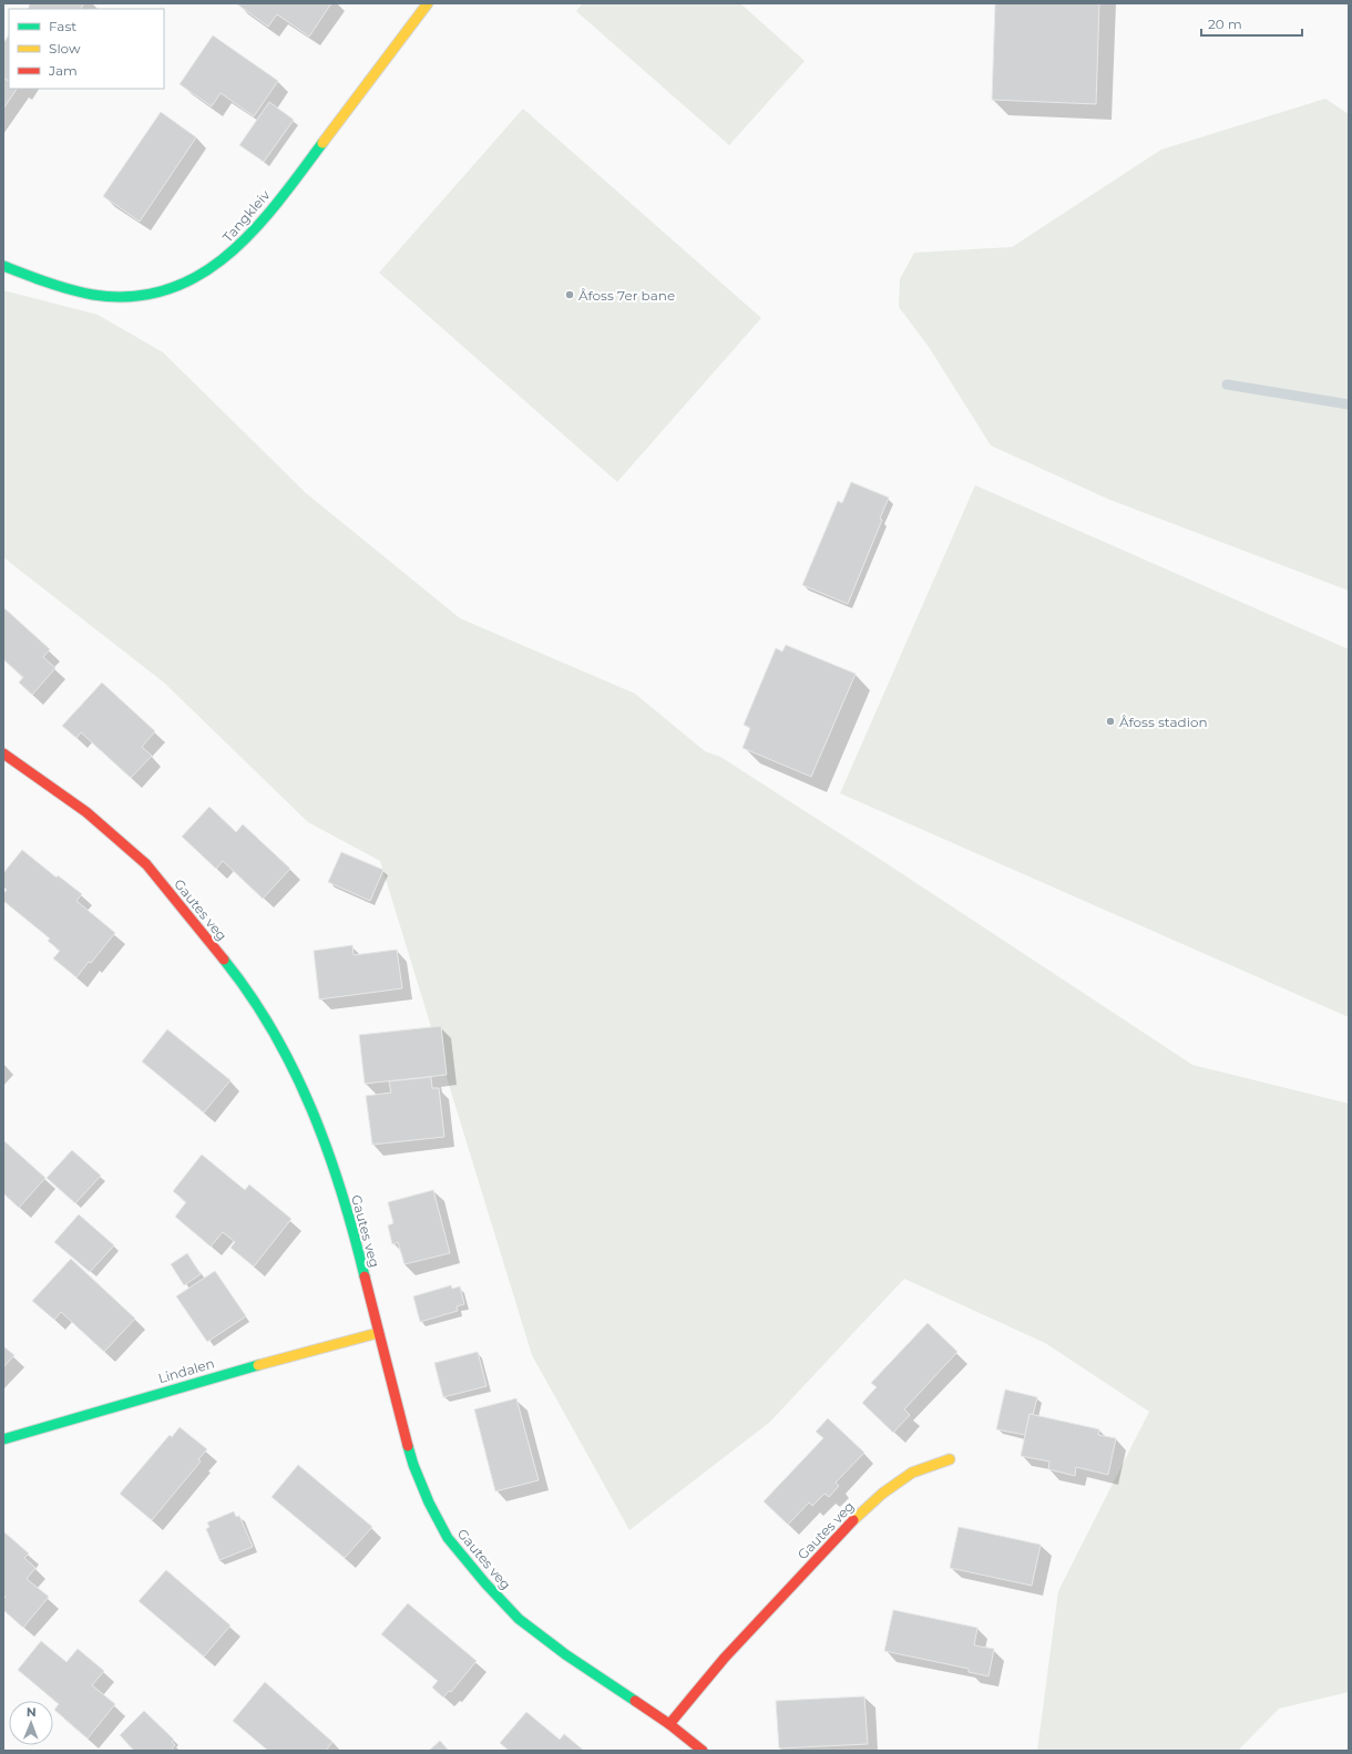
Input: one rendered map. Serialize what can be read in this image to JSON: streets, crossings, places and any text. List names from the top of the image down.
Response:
{
  "streets": {
    "street": ["Tangkleiv", "Gautes veg", "Lindalen"]
  },
  "crossings": [
    ["Gautes veg", "Lindalen"]
  ],
  "places": ["Åfoss 7er bane", "Åfoss stadion"],
  "legend": ["Fast", "Slow", "Jam"],
  "scale_bar": "20 m",
  "north": "top"
}
